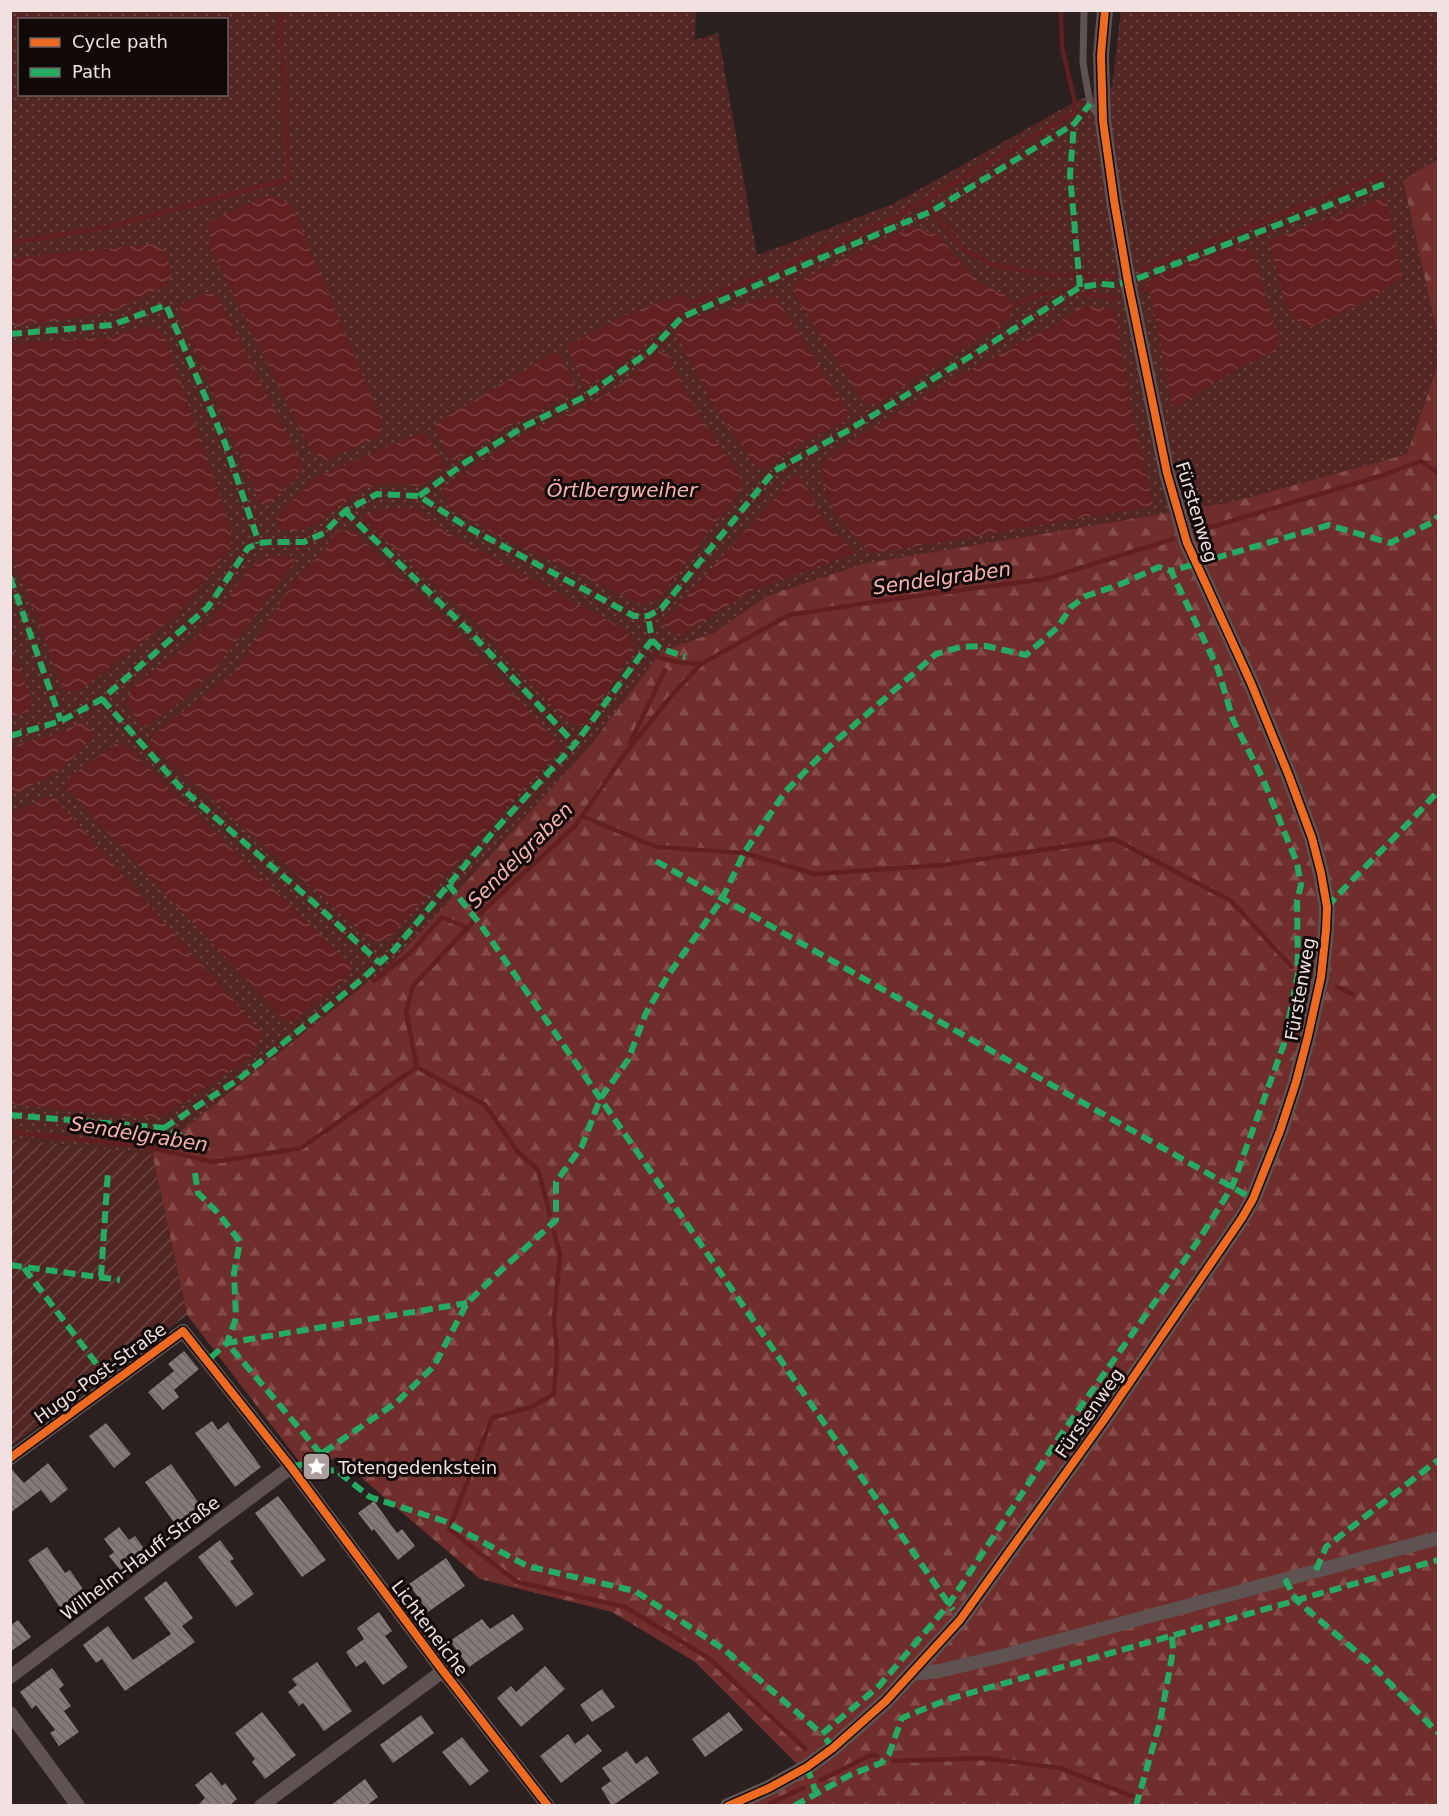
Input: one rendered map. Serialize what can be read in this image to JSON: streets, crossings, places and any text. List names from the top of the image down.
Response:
{
  "streets": {
    "street": [
      "Fürstenweg",
      "Hugo-Post-Straße",
      "Wilhelm-Hauff-Straße",
      "Lichteneiche"
    ]
  },
  "crossings": [
    ["Hugo-Post-Straße", "Wilhelm-Hauff-Straße"],
    ["Hugo-Post-Straße", "Lichteneiche"],
    ["Wilhelm-Hauff-Straße", "Lichteneiche"]
  ],
  "water": ["Örtlbergweiher", "Sendelgraben"],
  "places": {
    "place": ["Totengedenkstein"]
  },
  "legend": ["Cycle path", "Path"]
}
